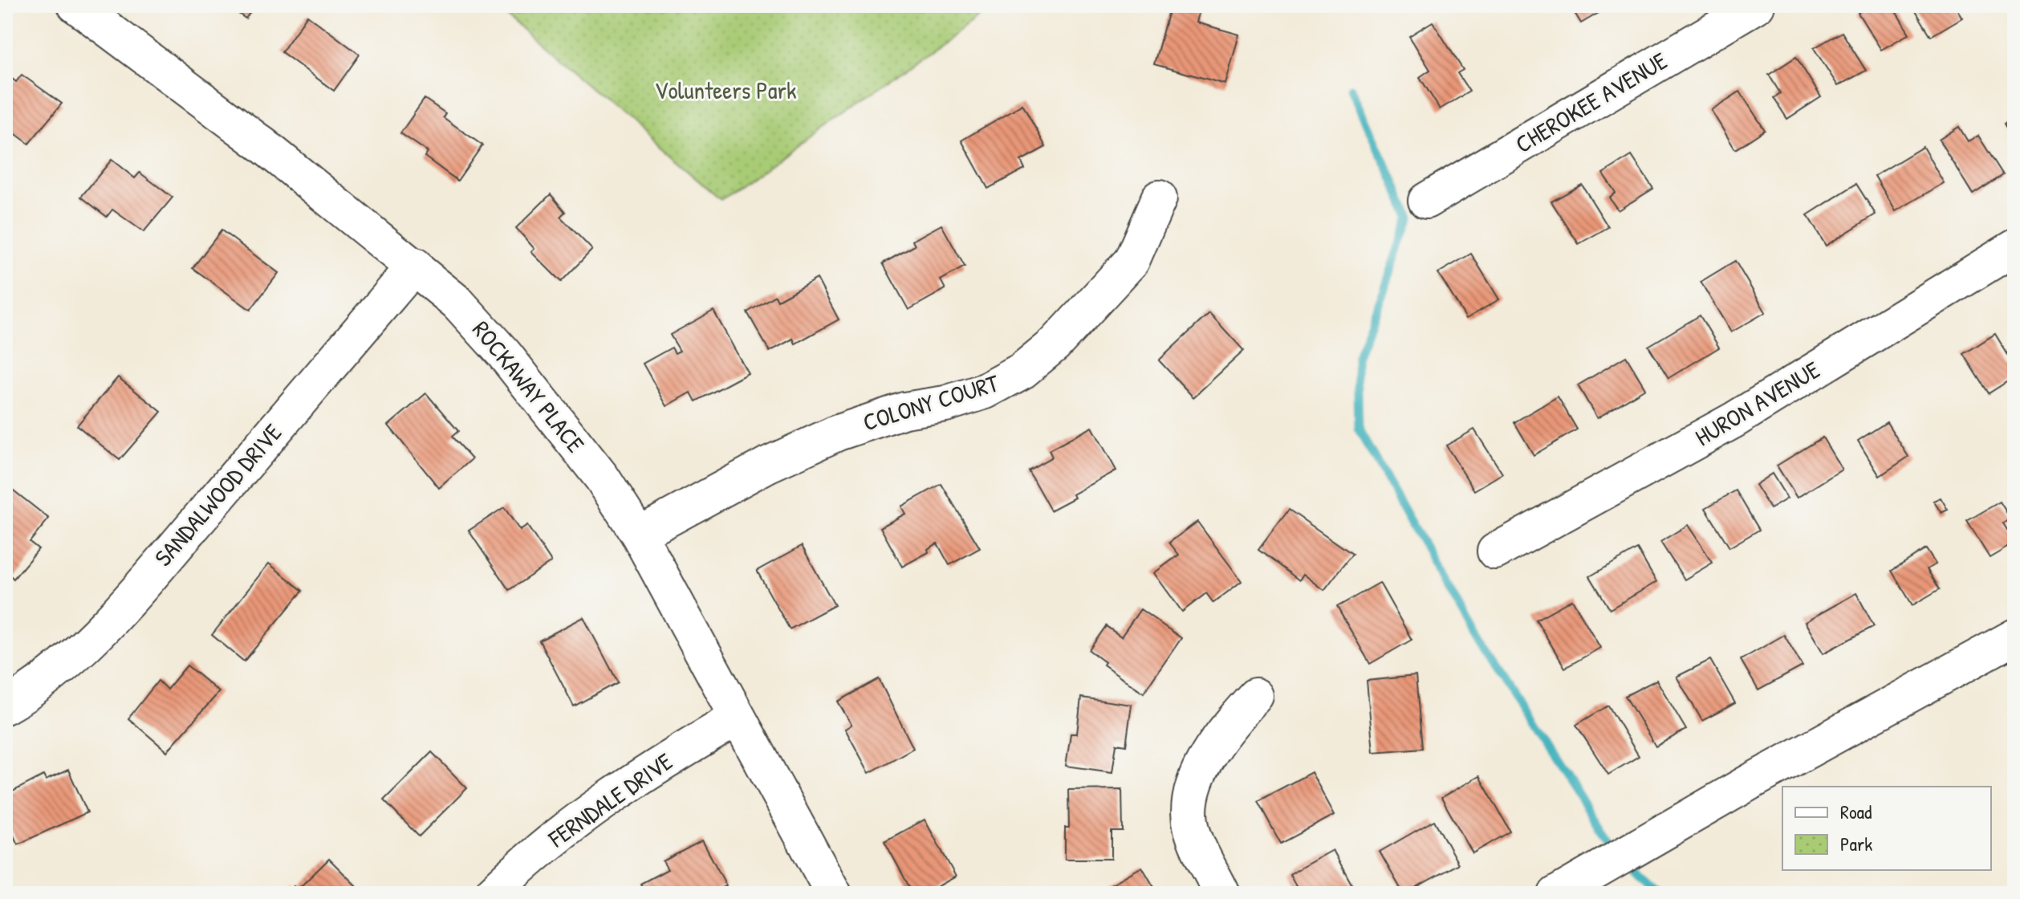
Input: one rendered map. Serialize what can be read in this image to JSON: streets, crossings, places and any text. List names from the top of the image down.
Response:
{
  "streets": {
    "street": [
      "CHEROKEE AVENUE",
      "ROCKAWAY PLACE",
      "COLONY COURT",
      "HURON AVENUE",
      "SANDALWOOD DRIVE",
      "FERNDALE DRIVE"
    ]
  },
  "crossings": [
    ["ROCKAWAY PLACE", "COLONY COURT"],
    ["ROCKAWAY PLACE", "SANDALWOOD DRIVE"],
    ["ROCKAWAY PLACE", "FERNDALE DRIVE"]
  ],
  "parks": ["Volunteers Park"],
  "legend": ["Road", "Park"]
}
